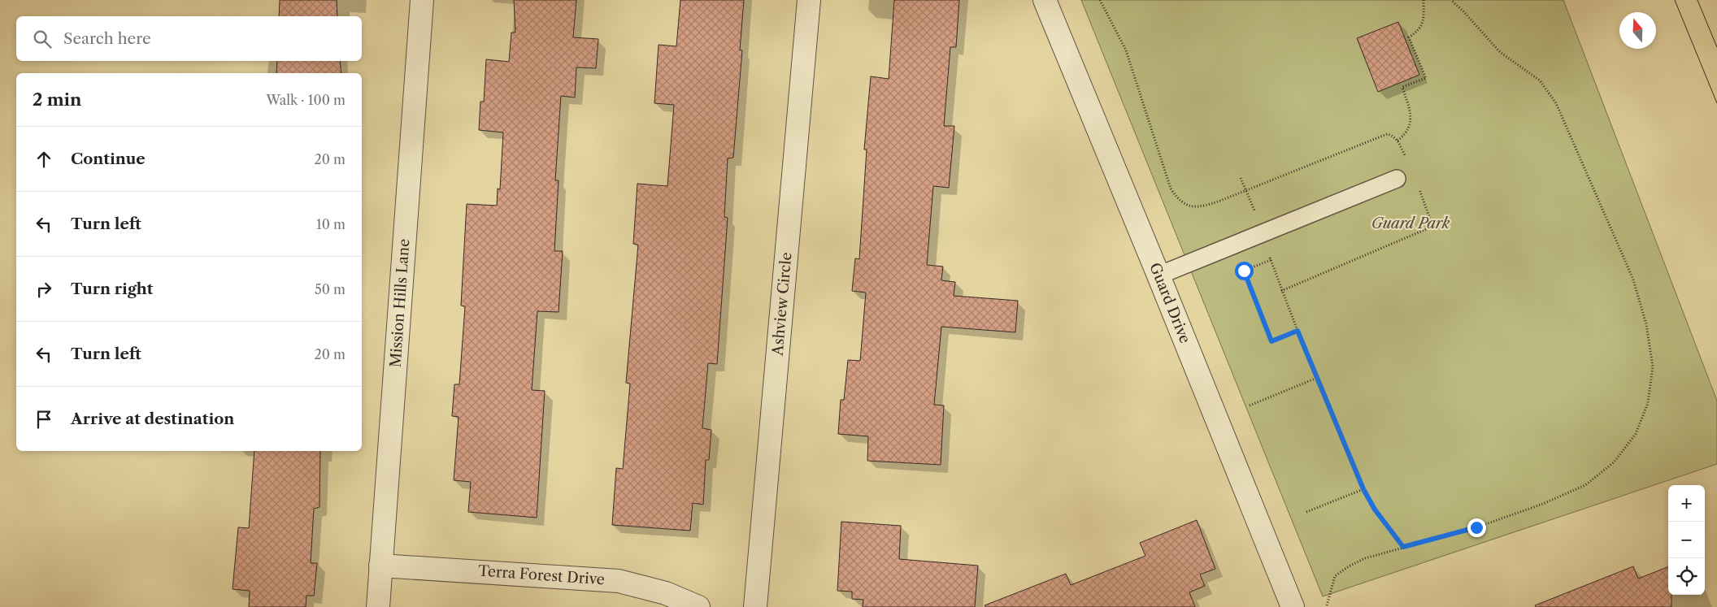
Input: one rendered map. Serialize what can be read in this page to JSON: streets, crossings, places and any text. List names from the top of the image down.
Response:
{
  "streets": {
    "street": [
      "Mission Hills Lane",
      "Guard Drive",
      "Ashview Circle",
      "Terra Forest Drive"
    ]
  },
  "crossings": [
    ["Mission Hills Lane", "Terra Forest Drive"]
  ],
  "parks": ["Guard Park"],
  "north": "top",
  "page": {
    "search": "Search here",
    "heading": ["2 min", "Walk · 100 m"],
    "list": [
      ["Continue", "20 m"],
      ["Turn left", "10 m"],
      ["Turn right", "50 m"],
      ["Turn left", "20 m"],
      "Arrive at destination"
    ],
    "map_buttons": ["+", "−"]
  }
}
